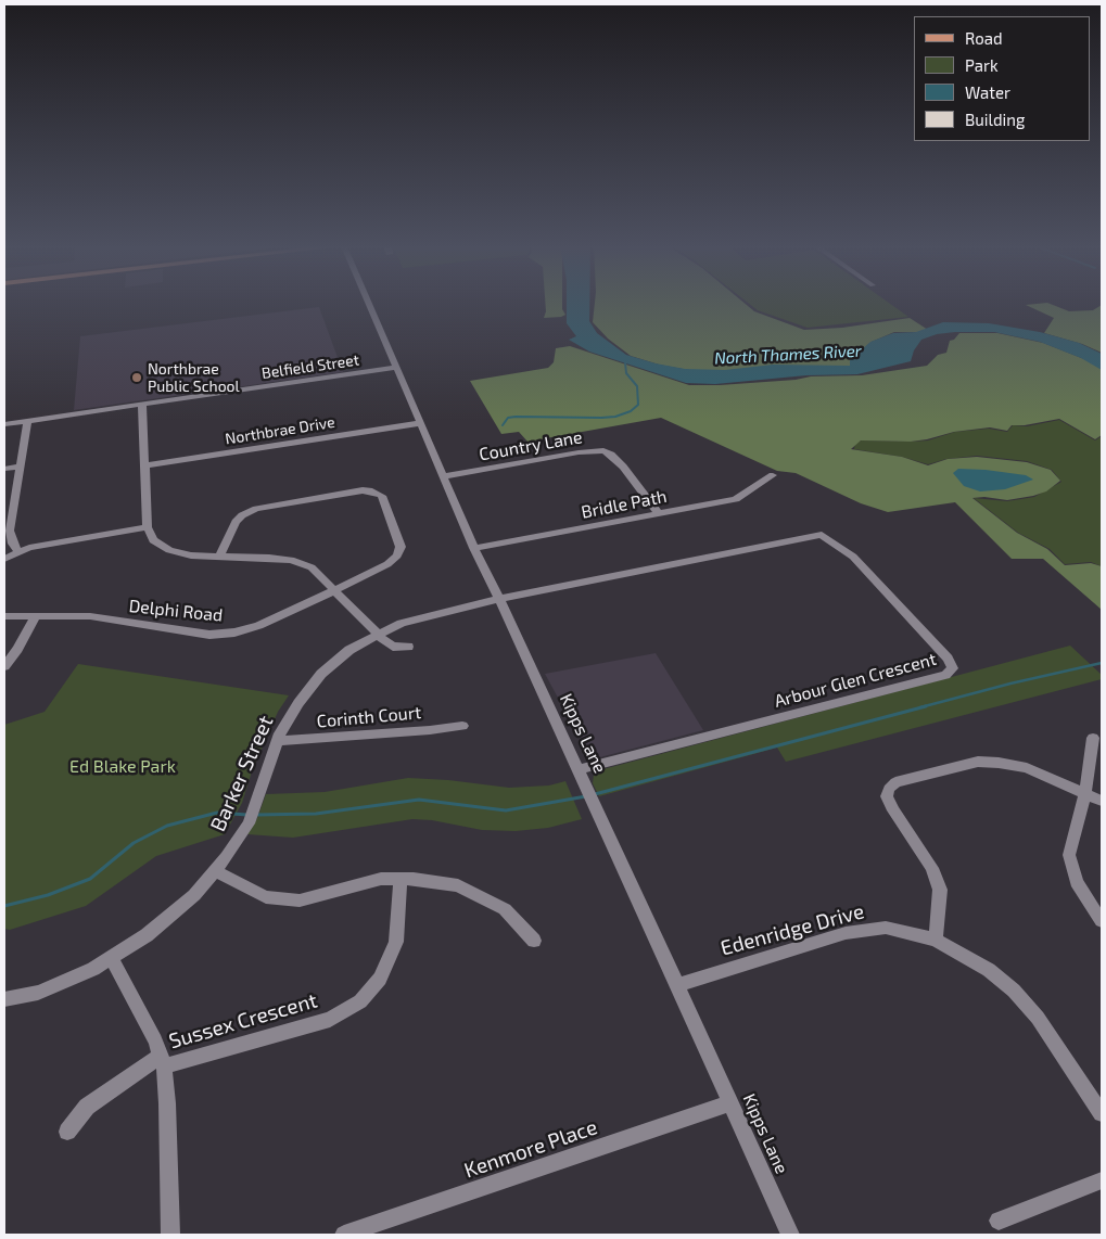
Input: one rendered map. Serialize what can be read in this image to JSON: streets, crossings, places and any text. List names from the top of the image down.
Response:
{
  "streets": {
    "street": [
      "Belfield Street",
      "Northbrae Drive",
      "Country Lane",
      "Bridle Path",
      "Delphi Road",
      "Arbour Glen Crescent",
      "Corinth Court",
      "Kipps Lane",
      "Barker Street",
      "Edenridge Drive",
      "Sussex Crescent",
      "Kenmore Place"
    ]
  },
  "crossings": [
    ["Belfield Street", "Kipps Lane"],
    ["Northbrae Drive", "Kipps Lane"],
    ["Country Lane", "Bridle Path"],
    ["Country Lane", "Kipps Lane"],
    ["Bridle Path", "Kipps Lane"],
    ["Arbour Glen Crescent", "Kipps Lane"],
    ["Arbour Glen Crescent", "Barker Street"],
    ["Corinth Court", "Barker Street"],
    ["Kipps Lane", "Barker Street"],
    ["Kipps Lane", "Edenridge Drive"],
    ["Kipps Lane", "Kenmore Place"]
  ],
  "water": ["North Thames River"],
  "parks": ["Ed Blake Park"],
  "places": ["Northbrae Public School"],
  "legend": [
    "Road",
    "Park",
    "Water",
    "Building"
  ]
}
